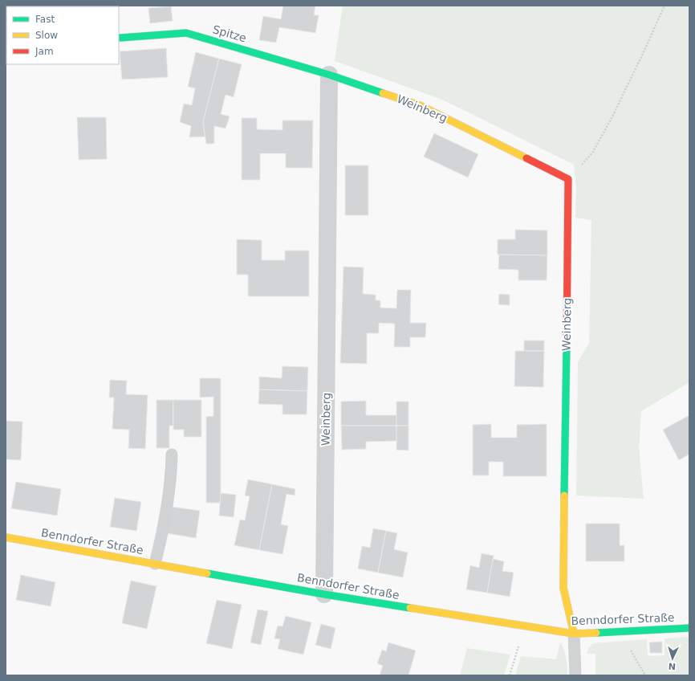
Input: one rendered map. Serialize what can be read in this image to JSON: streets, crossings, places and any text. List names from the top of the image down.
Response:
{
  "streets": {
    "street": ["Spitze", "Weinberg", "Benndorfer Straße"]
  },
  "crossings": [
    ["Spitze", "Weinberg"],
    ["Weinberg", "Benndorfer Straße"]
  ],
  "legend": ["Fast", "Slow", "Jam"],
  "north": "bottom"
}
